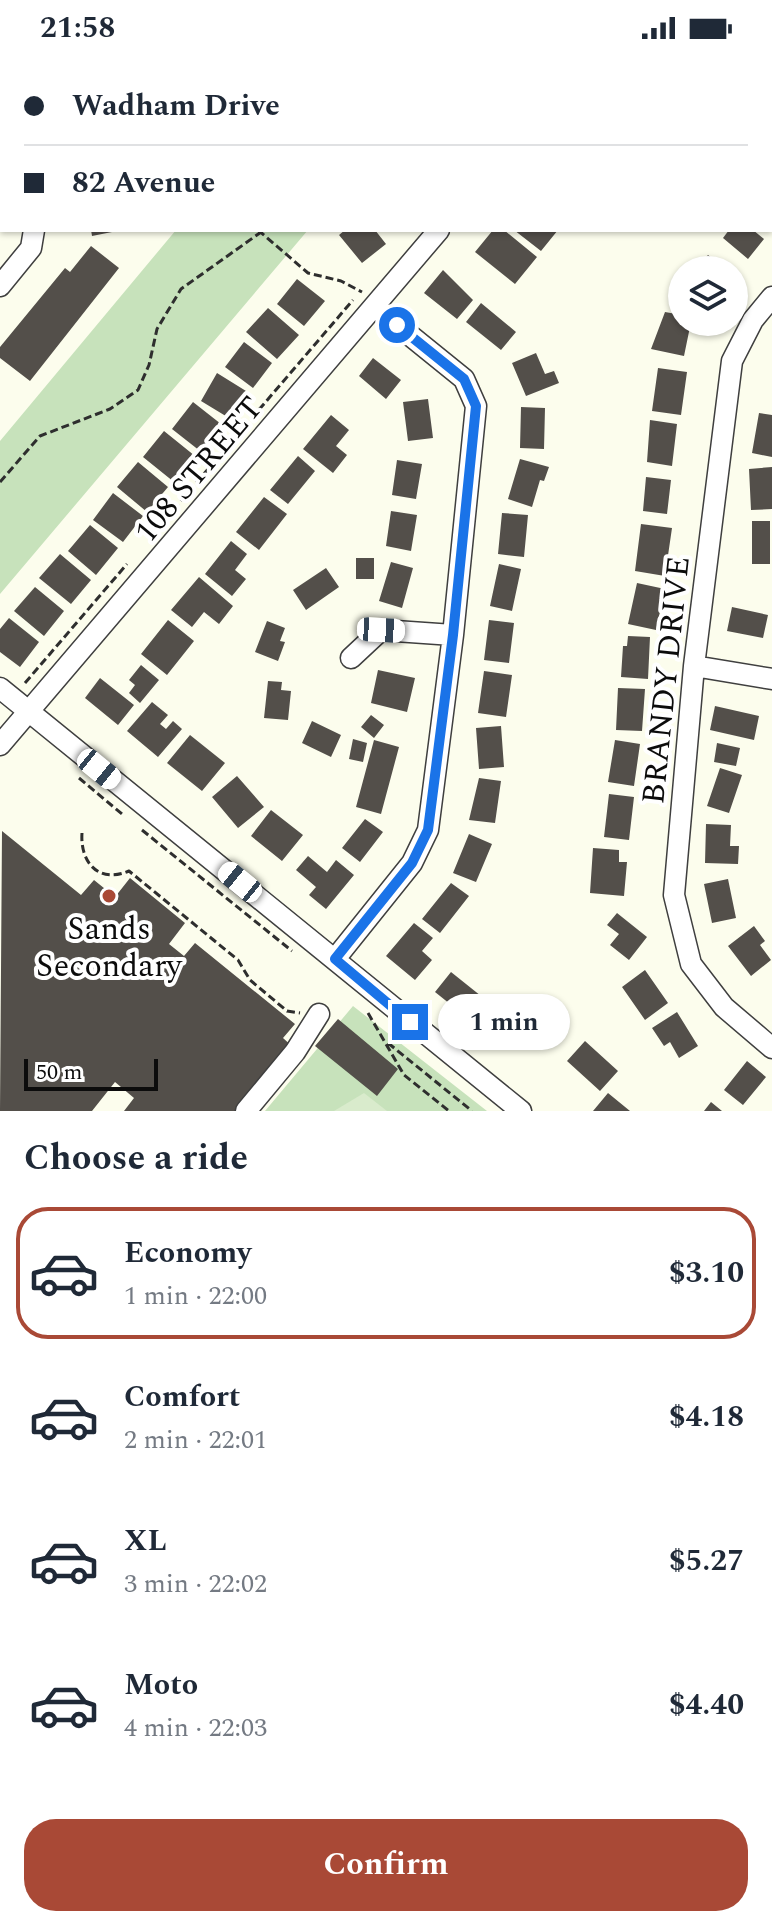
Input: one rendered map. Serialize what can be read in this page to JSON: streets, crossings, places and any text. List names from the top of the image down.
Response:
{
  "streets": {
    "street": ["108 STREET", "BRANDY DRIVE"]
  },
  "places": ["Sands Secondary"],
  "scale_bar": "50 m",
  "page": {
    "status": "21:58",
    "banner": ["Wadham Drive", "82 Avenue"],
    "bubble": "1 min",
    "scale": "50 m",
    "heading": "Choose a ride",
    "list": [
      {
        "name": "Economy",
        "note": "1 min · 22:00",
        "value": "$3.10"
      },
      {
        "name": "Comfort",
        "note": "2 min · 22:01",
        "value": "$4.18"
      },
      {
        "name": "XL",
        "note": "3 min · 22:02",
        "value": "$5.27"
      },
      {
        "name": "Moto",
        "note": "4 min · 22:03",
        "value": "$4.40"
      }
    ],
    "buttons": "Confirm"
  }
}
